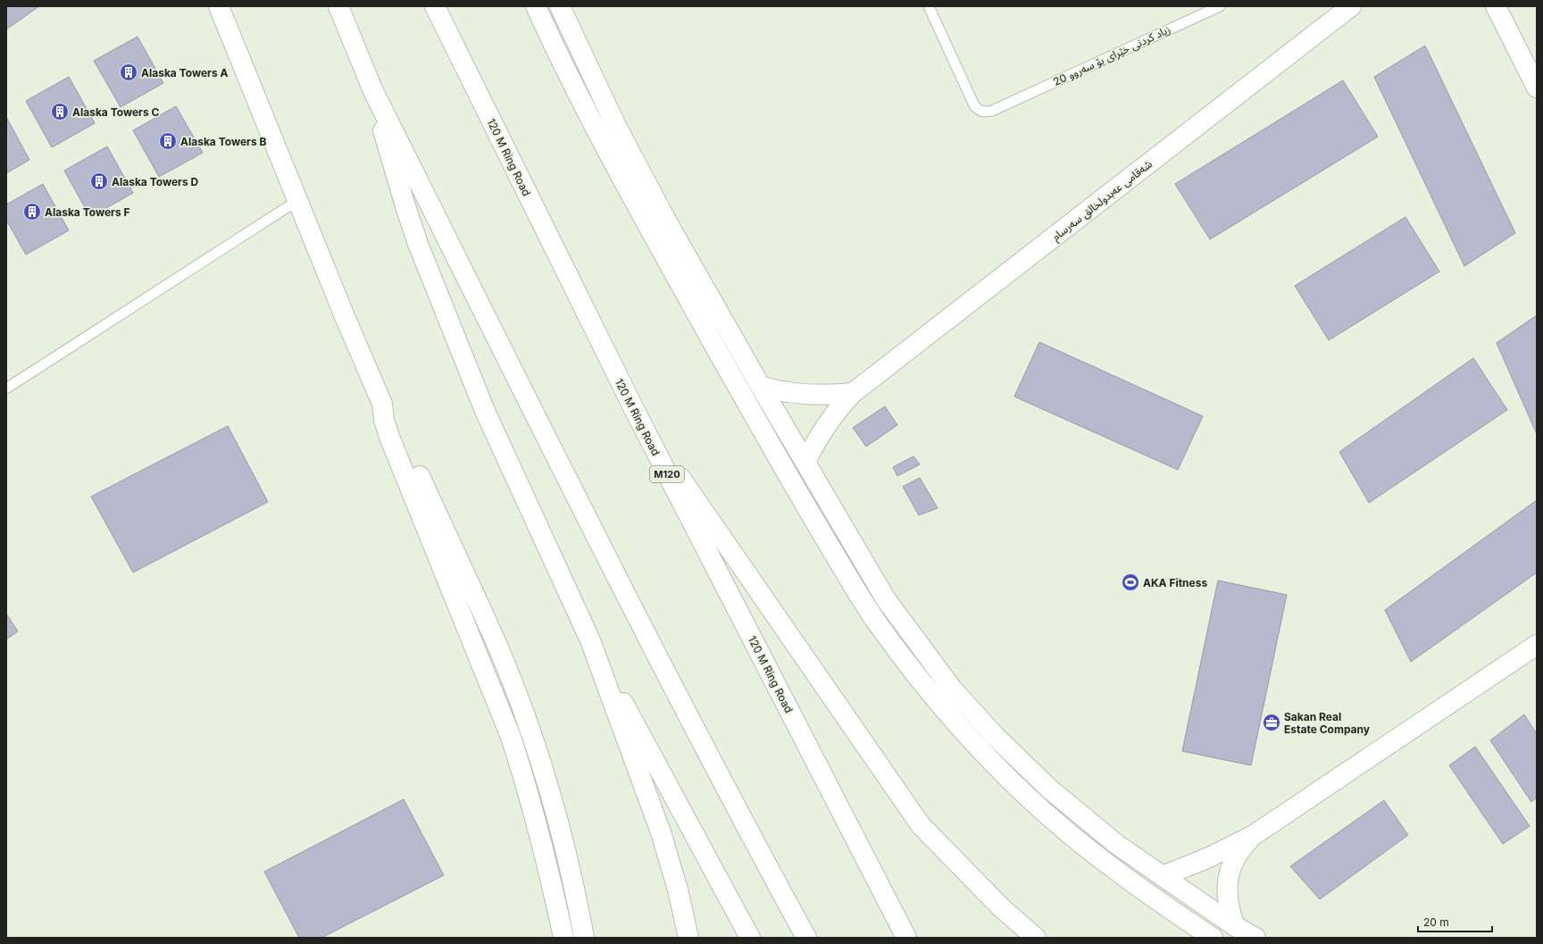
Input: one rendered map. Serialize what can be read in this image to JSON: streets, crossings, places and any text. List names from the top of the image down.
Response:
{
  "streets": {
    "main road": ["120 M Ring Road", "شەقامی عەبدولخالق سەرسام", "M120"],
    "lane": ["زیاد كردنی خێرای بۆ سه‌روو 20"]
  },
  "places": {
    "building": [
      "Alaska Towers A",
      "Alaska Towers C",
      "Alaska Towers B",
      "Alaska Towers D",
      "Alaska Towers F"
    ],
    "sports": ["AKA Fitness"],
    "office": ["Sakan Real Estate Company"]
  },
  "scale_bar": "20 m"
}
